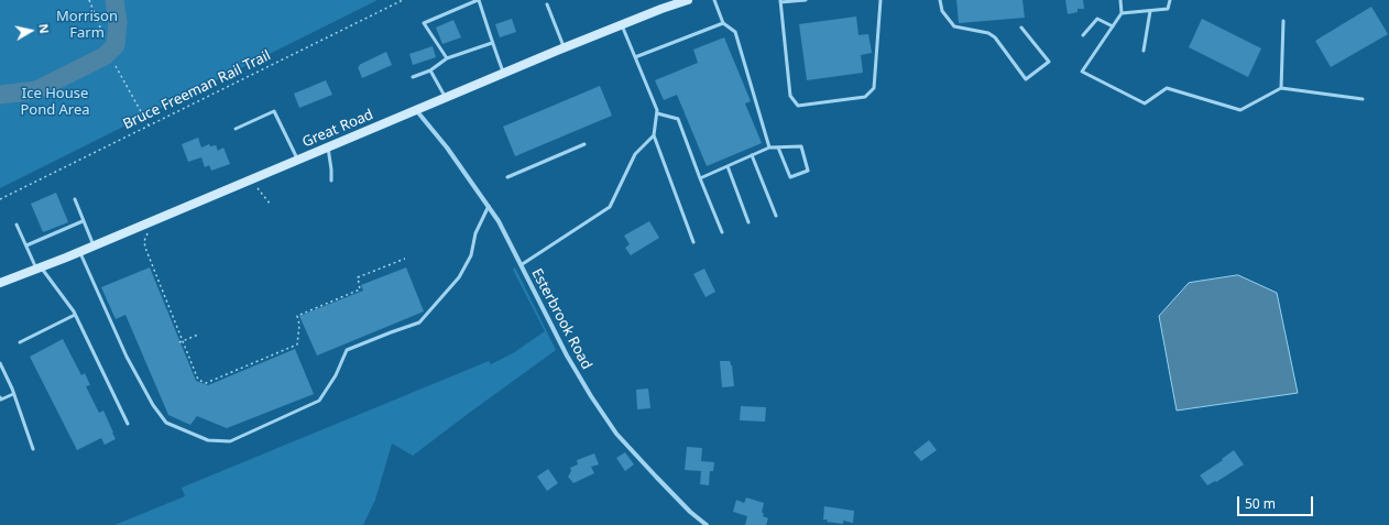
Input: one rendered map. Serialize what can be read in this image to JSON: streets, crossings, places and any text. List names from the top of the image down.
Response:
{
  "streets": {
    "main road": ["Great Road"],
    "street": ["Esterbrook Road"],
    "path": ["Bruce Freeman Rail Trail"]
  },
  "crossings": [
    ["Great Road", "Esterbrook Road"]
  ],
  "parks": ["Morrison Farm", "Ice House Pond Area"],
  "scale_bar": "50 m",
  "north": "right"
}
